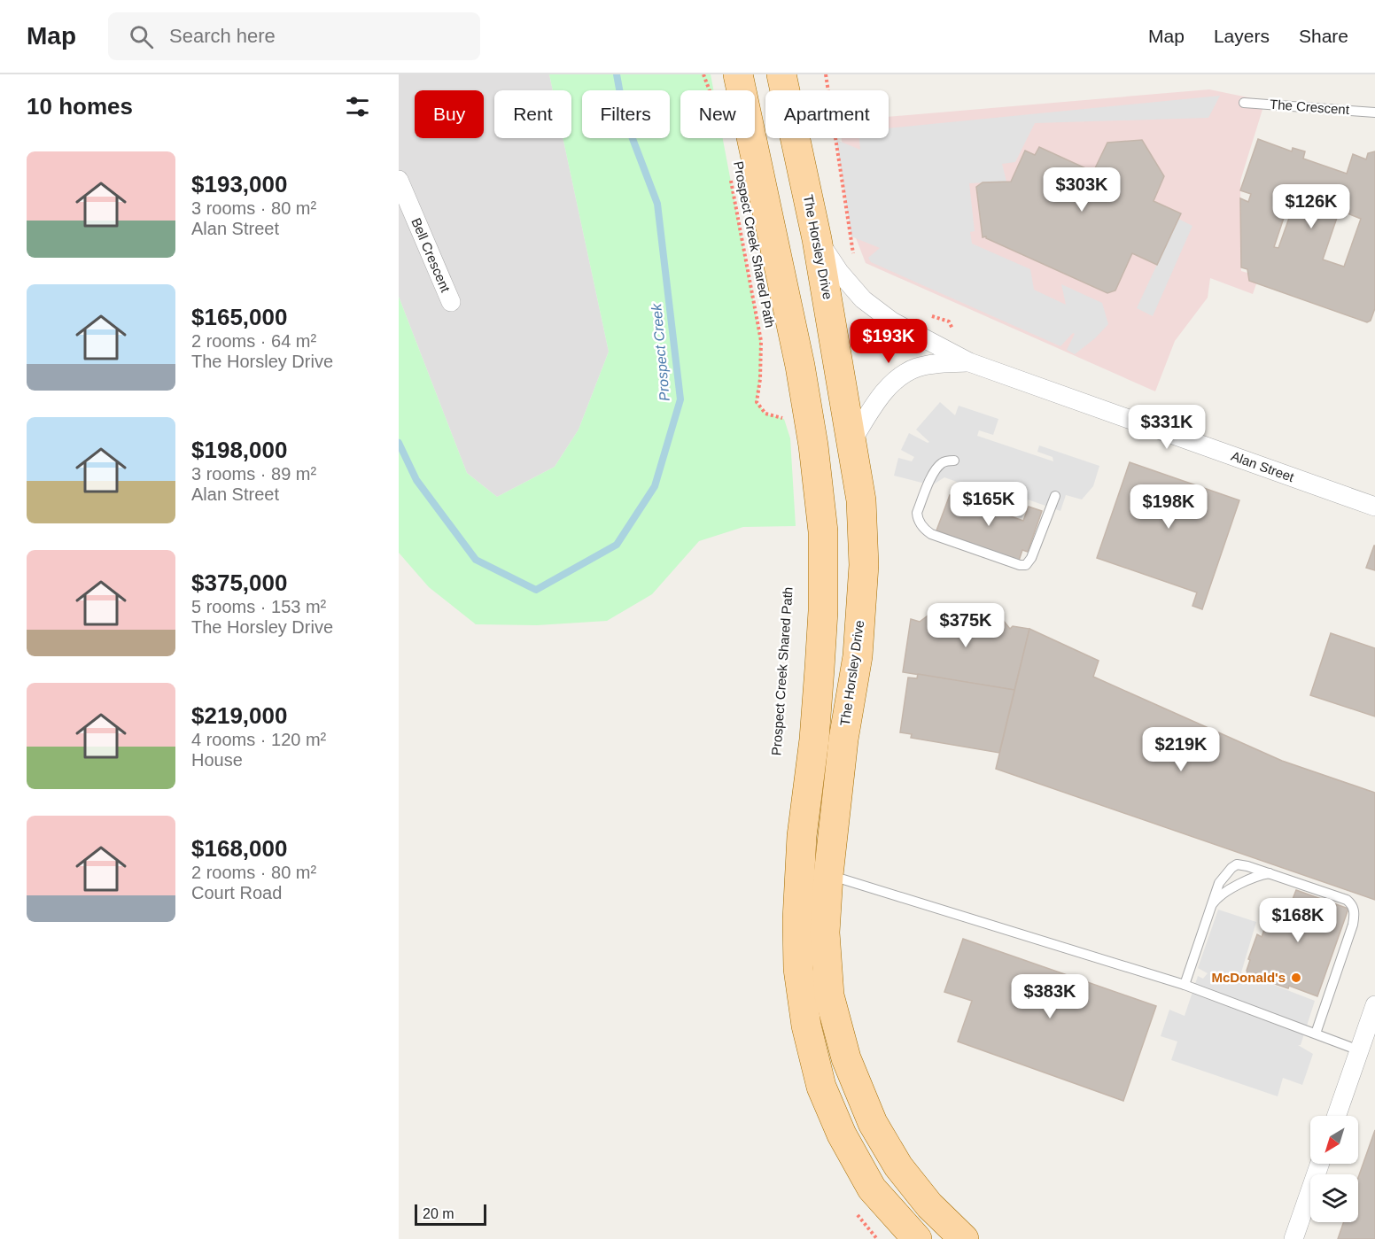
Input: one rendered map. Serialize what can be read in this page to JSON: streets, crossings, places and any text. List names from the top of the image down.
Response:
{
  "streets": {
    "main road": ["The Horsley Drive"],
    "street": ["Bell Crescent", "Alan Street"],
    "lane": ["The Crescent"],
    "path": ["Prospect Creek Shared Path"]
  },
  "crossings": [
    ["The Horsley Drive", "Alan Street"]
  ],
  "water": ["Prospect Creek"],
  "places": ["McDonald's"],
  "scale_bar": "20 m",
  "north": "bottom left",
  "page": {
    "header": "Map",
    "search": "Search here",
    "nav": ["Map", "Layers", "Share"],
    "heading": "10 homes",
    "chip": [
      "Buy",
      "Rent",
      "Filters",
      "New",
      "Apartment"
    ],
    "list": [
      {
        "name": "$193,000",
        "note": "3 rooms · 80 m² · Alan Street"
      },
      {
        "name": "$165,000",
        "note": "2 rooms · 64 m² · The Horsley Drive"
      },
      {
        "name": "$198,000",
        "note": "3 rooms · 89 m² · Alan Street"
      },
      {
        "name": "$375,000",
        "note": "5 rooms · 153 m² · The Horsley Drive"
      },
      {
        "name": "$219,000",
        "note": "4 rooms · 120 m² · House"
      },
      {
        "name": "$168,000",
        "note": "2 rooms · 80 m² · Court Road"
      }
    ],
    "price": [
      "$303K",
      "$126K",
      "$193K",
      "$331K",
      "$165K",
      "$198K",
      "$375K",
      "$219K",
      "$168K",
      "$383K"
    ],
    "scale": "20 m"
  }
}
